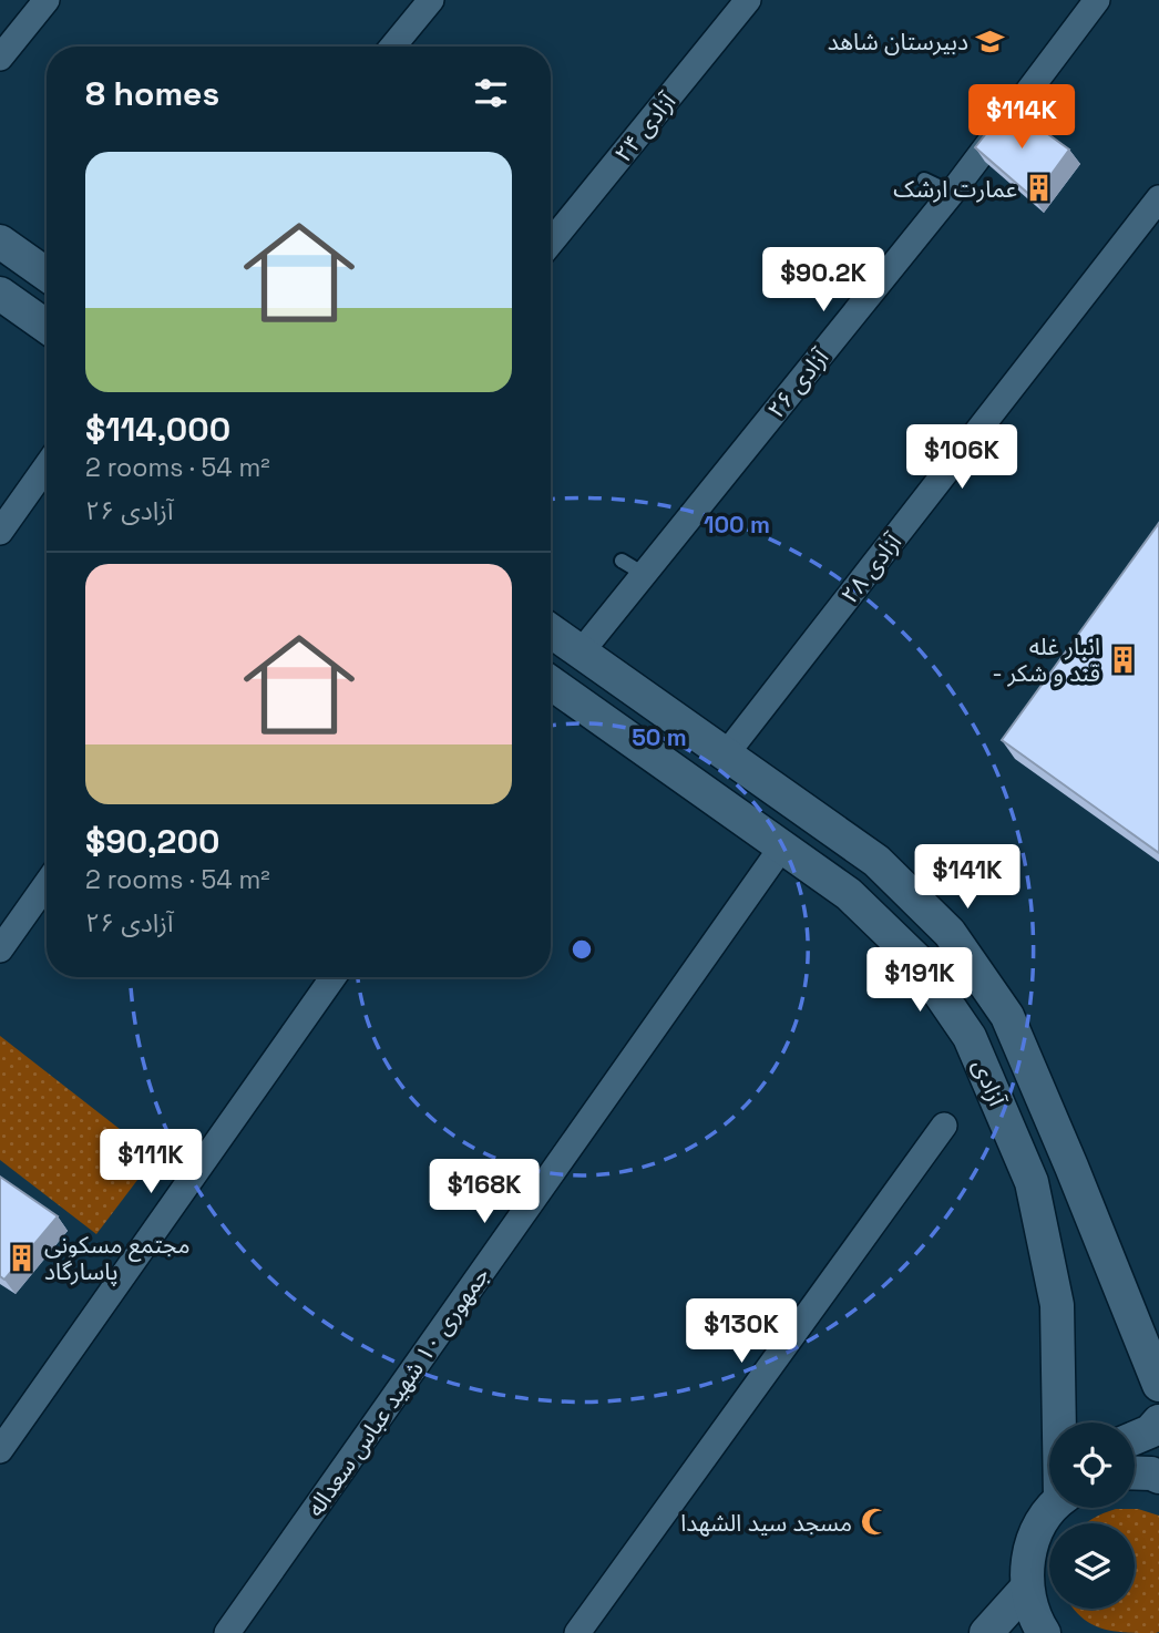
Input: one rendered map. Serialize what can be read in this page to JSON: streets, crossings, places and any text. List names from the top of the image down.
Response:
{
  "streets": {
    "street": [
      "آزادی ۲۴",
      "آزادی ۲۶",
      "آزادی ۲۸",
      "آزادی",
      "جمهوری ۱۰ شهید عباس سعداله"
    ]
  },
  "crossings": [
    ["آزادی ۲۶", "آزادی"],
    ["آزادی ۲۸", "آزادی"],
    ["آزادی", "جمهوری ۱۰ شهید عباس سعداله"]
  ],
  "places": {
    "school or university": ["دبیرستان شاهد"],
    "building": ["عمارت ارشک", "انبار غله - قند و شکر", "مجتمع مسکونی پاسارگاد"],
    "mosque": ["مسجد سید الشهدا"]
  },
  "page": {
    "heading": "8 homes",
    "price": [
      "$114K",
      "$90.2K",
      "$106K",
      "$141K",
      "$191K",
      "$111K",
      "$168K",
      "$130K"
    ],
    "list": [
      {
        "name": "$114,000",
        "note": "2 rooms · 54 m² · آزادی ۲۶"
      },
      {
        "name": "$90,200",
        "note": "2 rooms · 54 m² · آزادی ۲۶"
      }
    ]
  },
  "rings": ["100 m", "50 m"]
}
